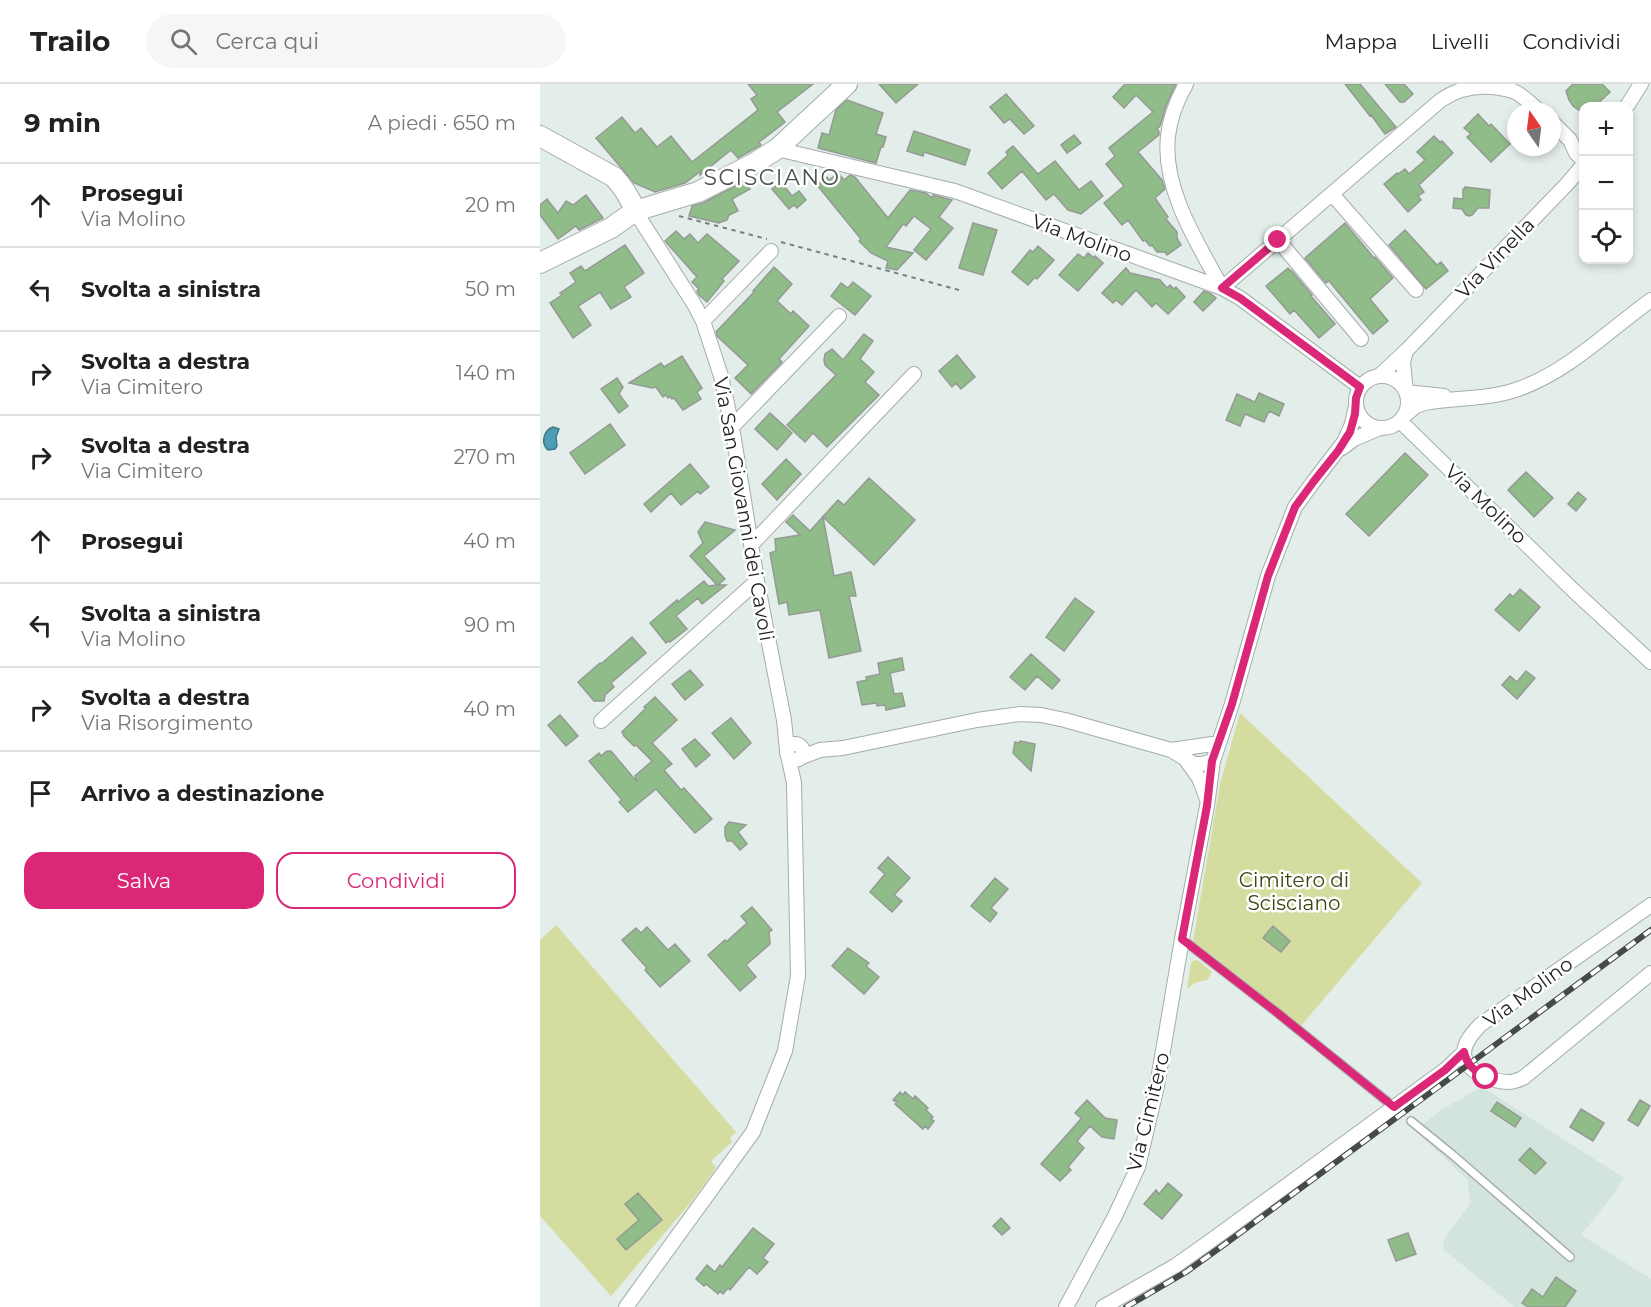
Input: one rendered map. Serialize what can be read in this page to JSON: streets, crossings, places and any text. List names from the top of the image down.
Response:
{
  "streets": {
    "street": [
      "Via Molino",
      "Via Vinella",
      "Via San Giovanni dei Cavoli",
      "Via Cimitero"
    ]
  },
  "crossings": [
    ["Via Molino", "Via Vinella"]
  ],
  "districts": ["SCISCIANO"],
  "parks": ["Cimitero di Scisciano"],
  "north": "top",
  "page": {
    "header": "Trailo",
    "search": "Cerca qui",
    "nav": ["Mappa", "Livelli", "Condividi"],
    "heading": ["9 min", "A piedi · 650 m"],
    "map_buttons": ["+", "−"],
    "list": [
      ["Prosegui", "Via Molino", "20 m"],
      ["Svolta a sinistra", "50 m"],
      ["Svolta a destra", "Via Cimitero", "140 m"],
      ["Svolta a destra", "Via Cimitero", "270 m"],
      ["Prosegui", "40 m"],
      ["Svolta a sinistra", "Via Molino", "90 m"],
      ["Svolta a destra", "Via Risorgimento", "40 m"],
      "Arrivo a destinazione"
    ],
    "buttons": ["Salva", "Condividi"]
  }
}
